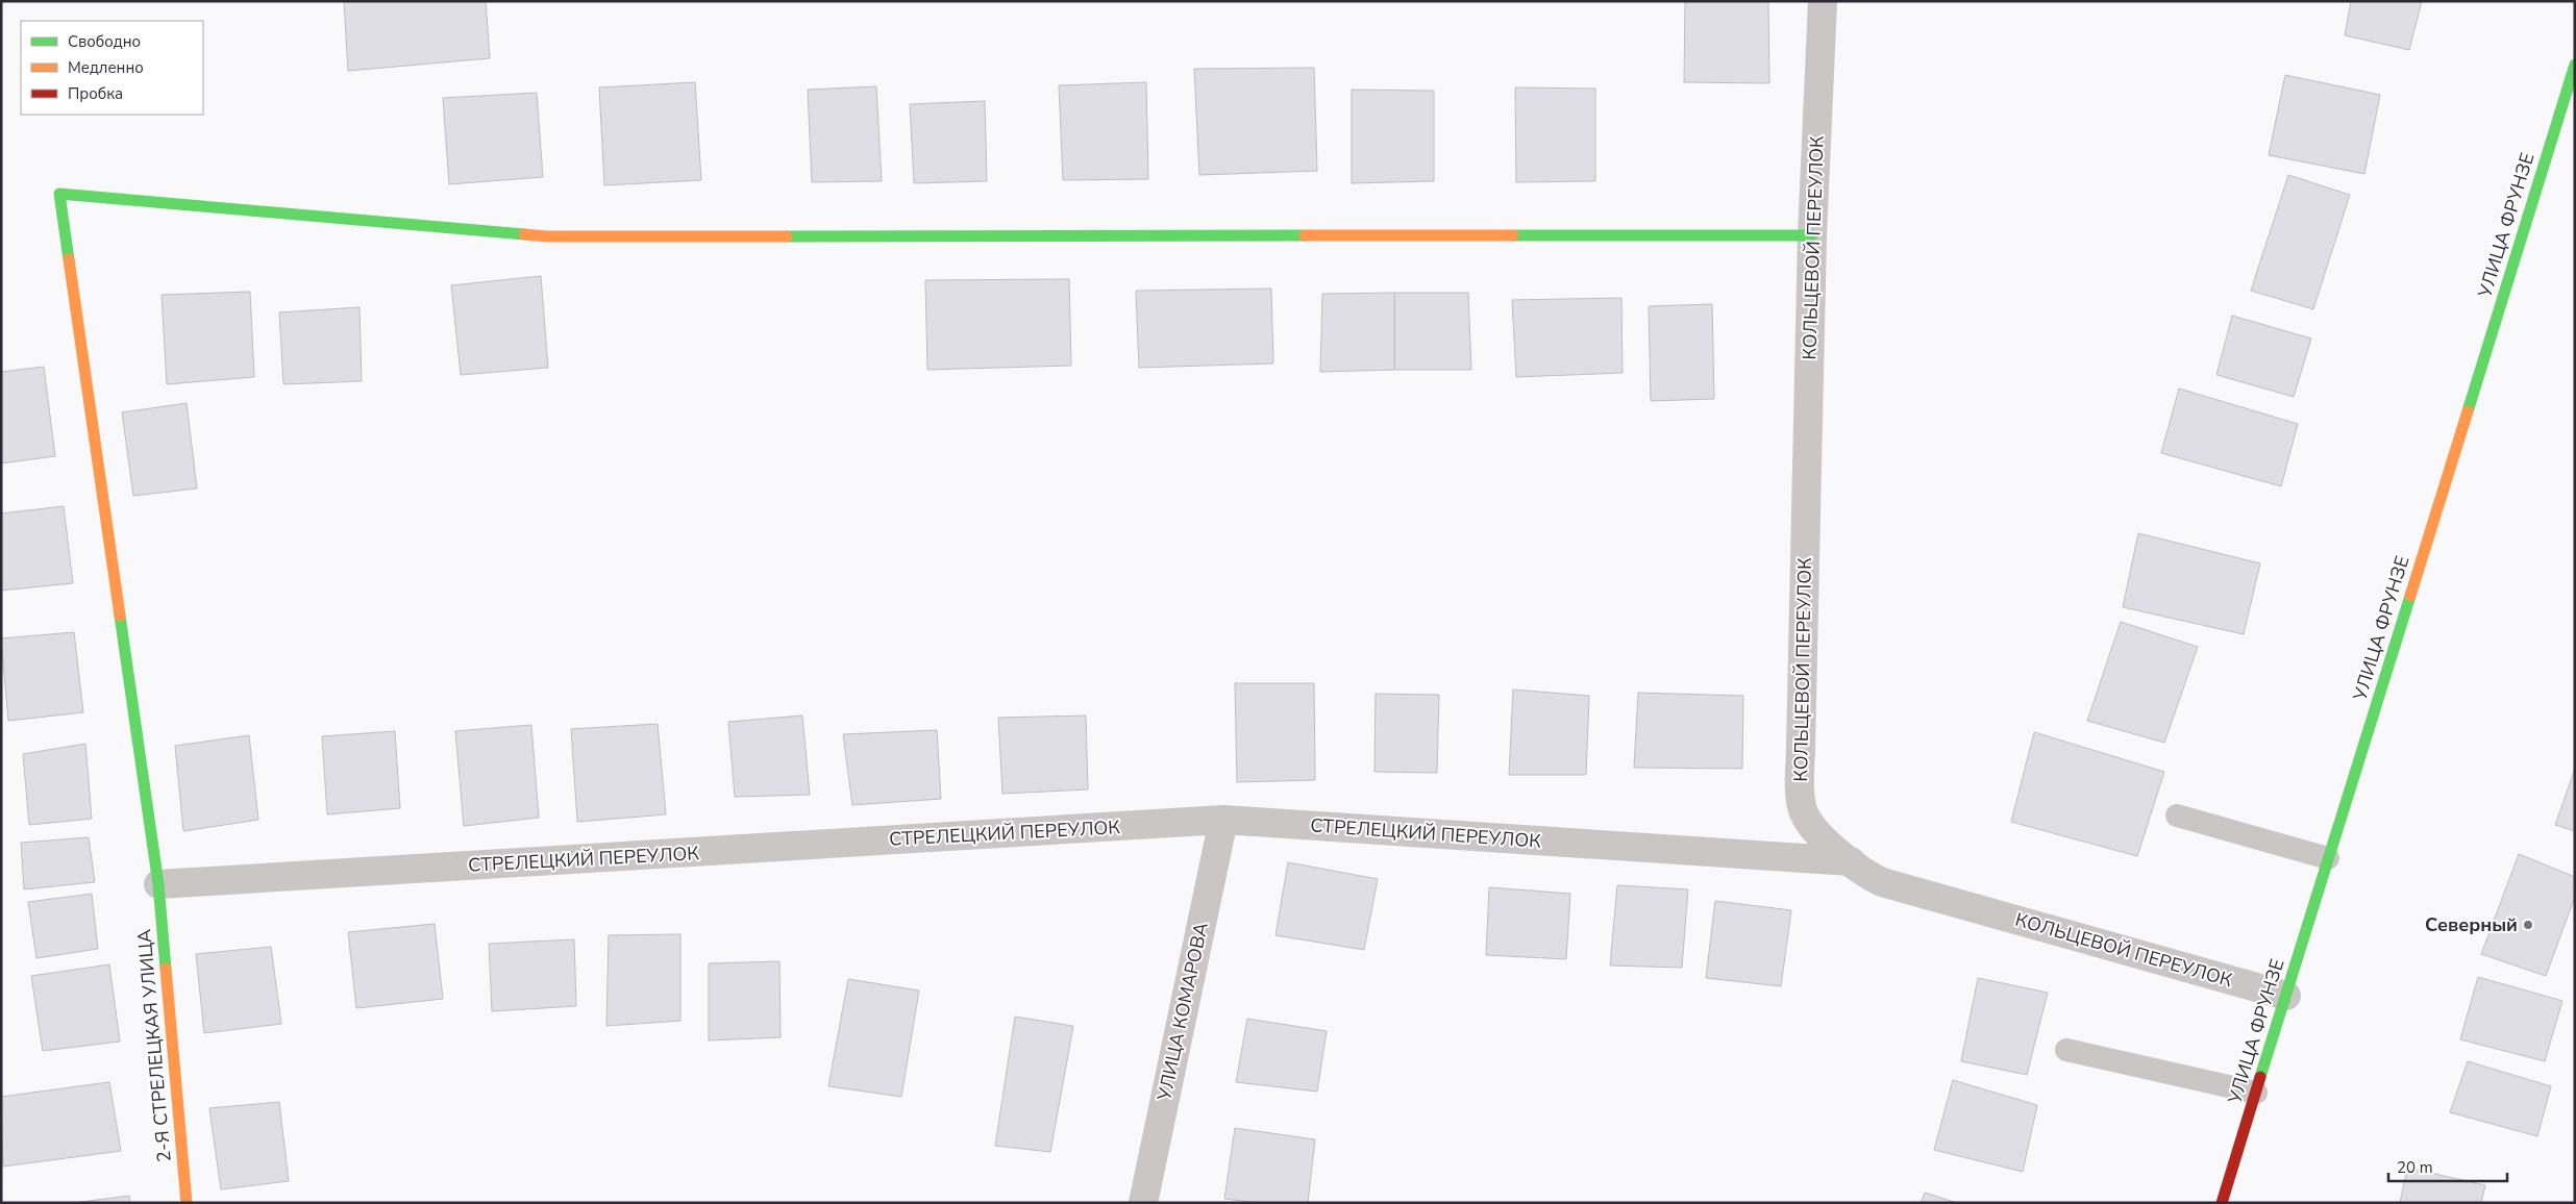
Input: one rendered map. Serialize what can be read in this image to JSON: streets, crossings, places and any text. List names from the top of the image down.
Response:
{
  "streets": {
    "street": [
      "УЛИЦА ФРУНЗЕ",
      "КОЛЬЦЕВОЙ ПЕРЕУЛОК",
      "СТРЕЛЕЦКИЙ ПЕРЕУЛОК",
      "УЛИЦА КОМАРОВА",
      "2-Я СТРЕЛЕЦКАЯ УЛИЦА"
    ]
  },
  "crossings": [
    ["УЛИЦА ФРУНЗЕ", "КОЛЬЦЕВОЙ ПЕРЕУЛОК"],
    ["КОЛЬЦЕВОЙ ПЕРЕУЛОК", "СТРЕЛЕЦКИЙ ПЕРЕУЛОК"],
    ["КОЛЬЦЕВОЙ ПЕРЕУЛОК", "2-Я СТРЕЛЕЦКАЯ УЛИЦА"],
    ["СТРЕЛЕЦКИЙ ПЕРЕУЛОК", "УЛИЦА КОМАРОВА"],
    ["СТРЕЛЕЦКИЙ ПЕРЕУЛОК", "2-Я СТРЕЛЕЦКАЯ УЛИЦА"]
  ],
  "places": ["Северный"],
  "legend": ["Свободно", "Медленно", "Пробка"],
  "scale_bar": "20 m"
}
